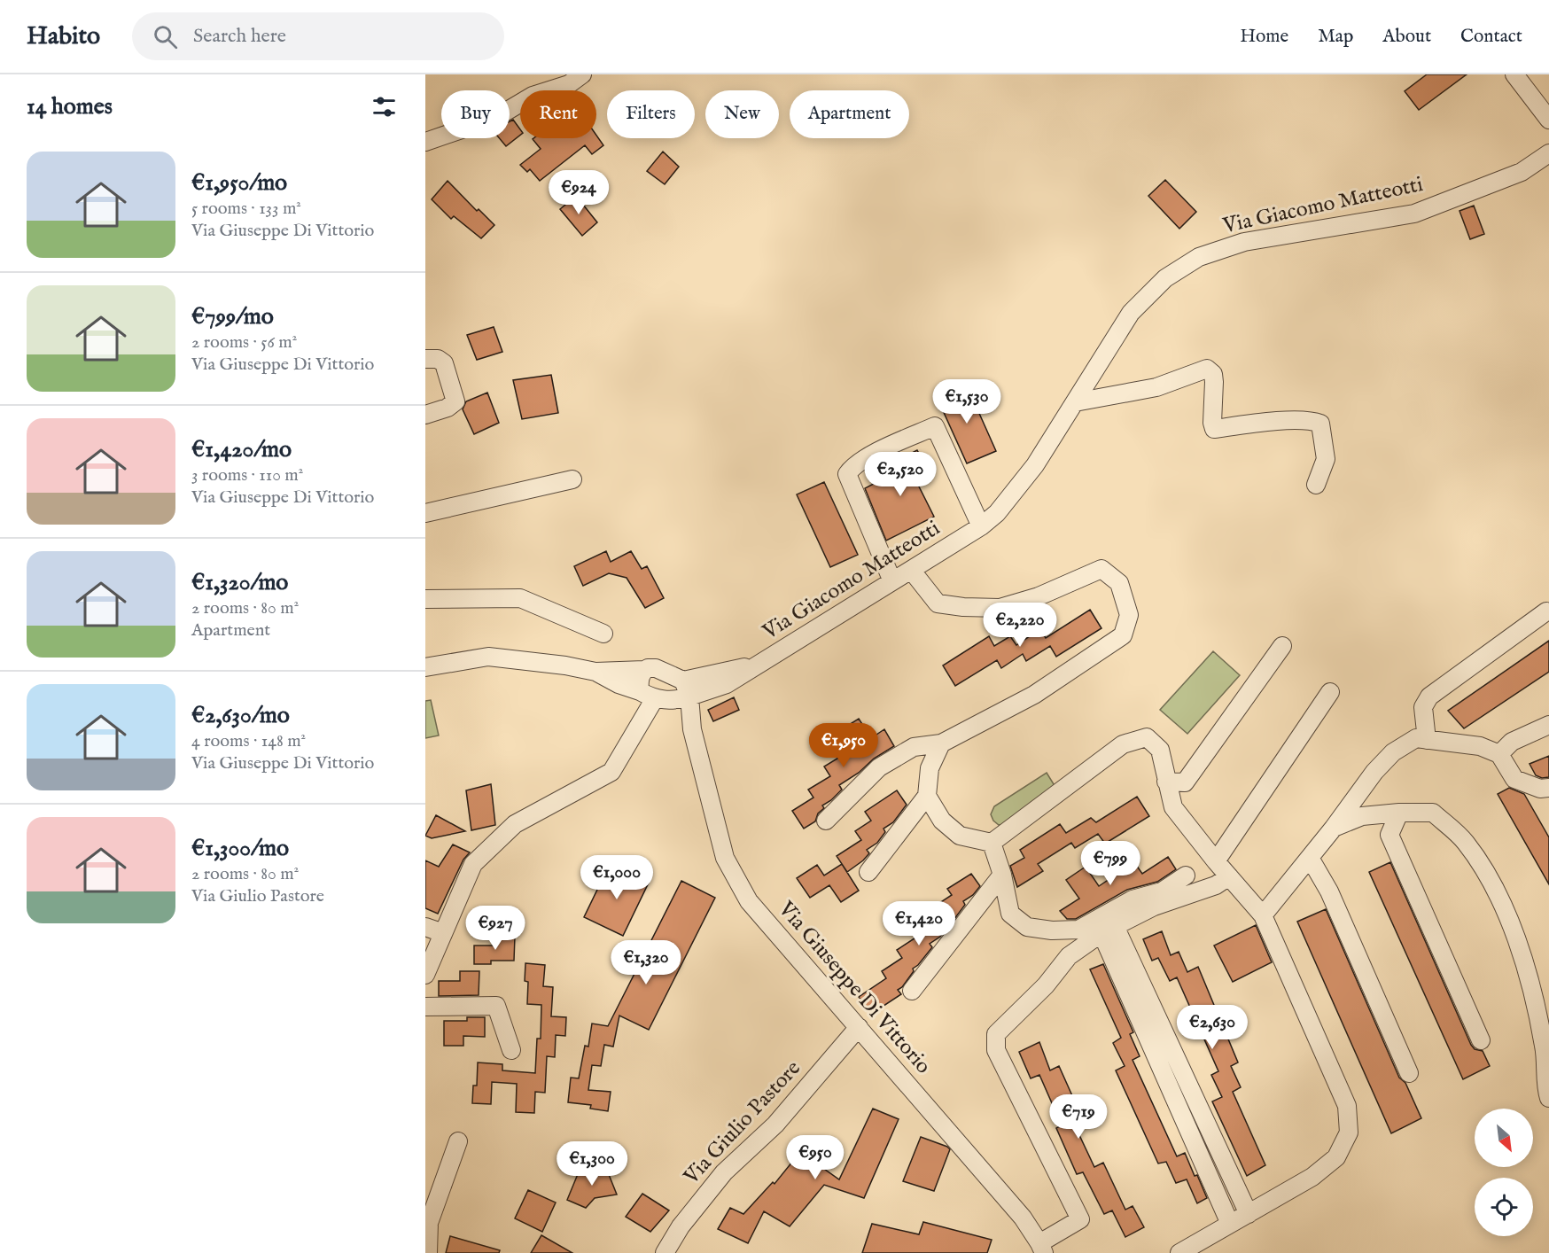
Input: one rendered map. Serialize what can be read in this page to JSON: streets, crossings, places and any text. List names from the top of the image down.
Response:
{
  "streets": {
    "street": ["Via Giacomo Matteotti", "Via Giuseppe Di Vittorio", "Via Giulio Pastore"]
  },
  "crossings": [
    ["Via Giacomo Matteotti", "Via Giuseppe Di Vittorio"],
    ["Via Giuseppe Di Vittorio", "Via Giulio Pastore"]
  ],
  "north": "bottom right",
  "page": {
    "header": "Habito",
    "search": "Search here",
    "nav": [
      "Home",
      "Map",
      "About",
      "Contact"
    ],
    "heading": "14 homes",
    "chip": [
      "Buy",
      "Rent",
      "Filters",
      "New",
      "Apartment"
    ],
    "list": [
      {
        "name": "€1,950/mo",
        "note": "5 rooms · 133 m² · Via Giuseppe Di Vittorio"
      },
      {
        "name": "€799/mo",
        "note": "2 rooms · 56 m² · Via Giuseppe Di Vittorio"
      },
      {
        "name": "€1,420/mo",
        "note": "3 rooms · 110 m² · Via Giuseppe Di Vittorio"
      },
      {
        "name": "€1,320/mo",
        "note": "2 rooms · 80 m² · Apartment"
      },
      {
        "name": "€2,630/mo",
        "note": "4 rooms · 148 m² · Via Giuseppe Di Vittorio"
      },
      {
        "name": "€1,300/mo",
        "note": "2 rooms · 80 m² · Via Giulio Pastore"
      }
    ],
    "price": [
      "€924",
      "€1,530",
      "€2,520",
      "€2,220",
      "€1,950",
      "€799",
      "€1,000",
      "€1,420",
      "€927",
      "€1,320",
      "€2,630",
      "€719",
      "€950",
      "€1,300"
    ]
  }
}
